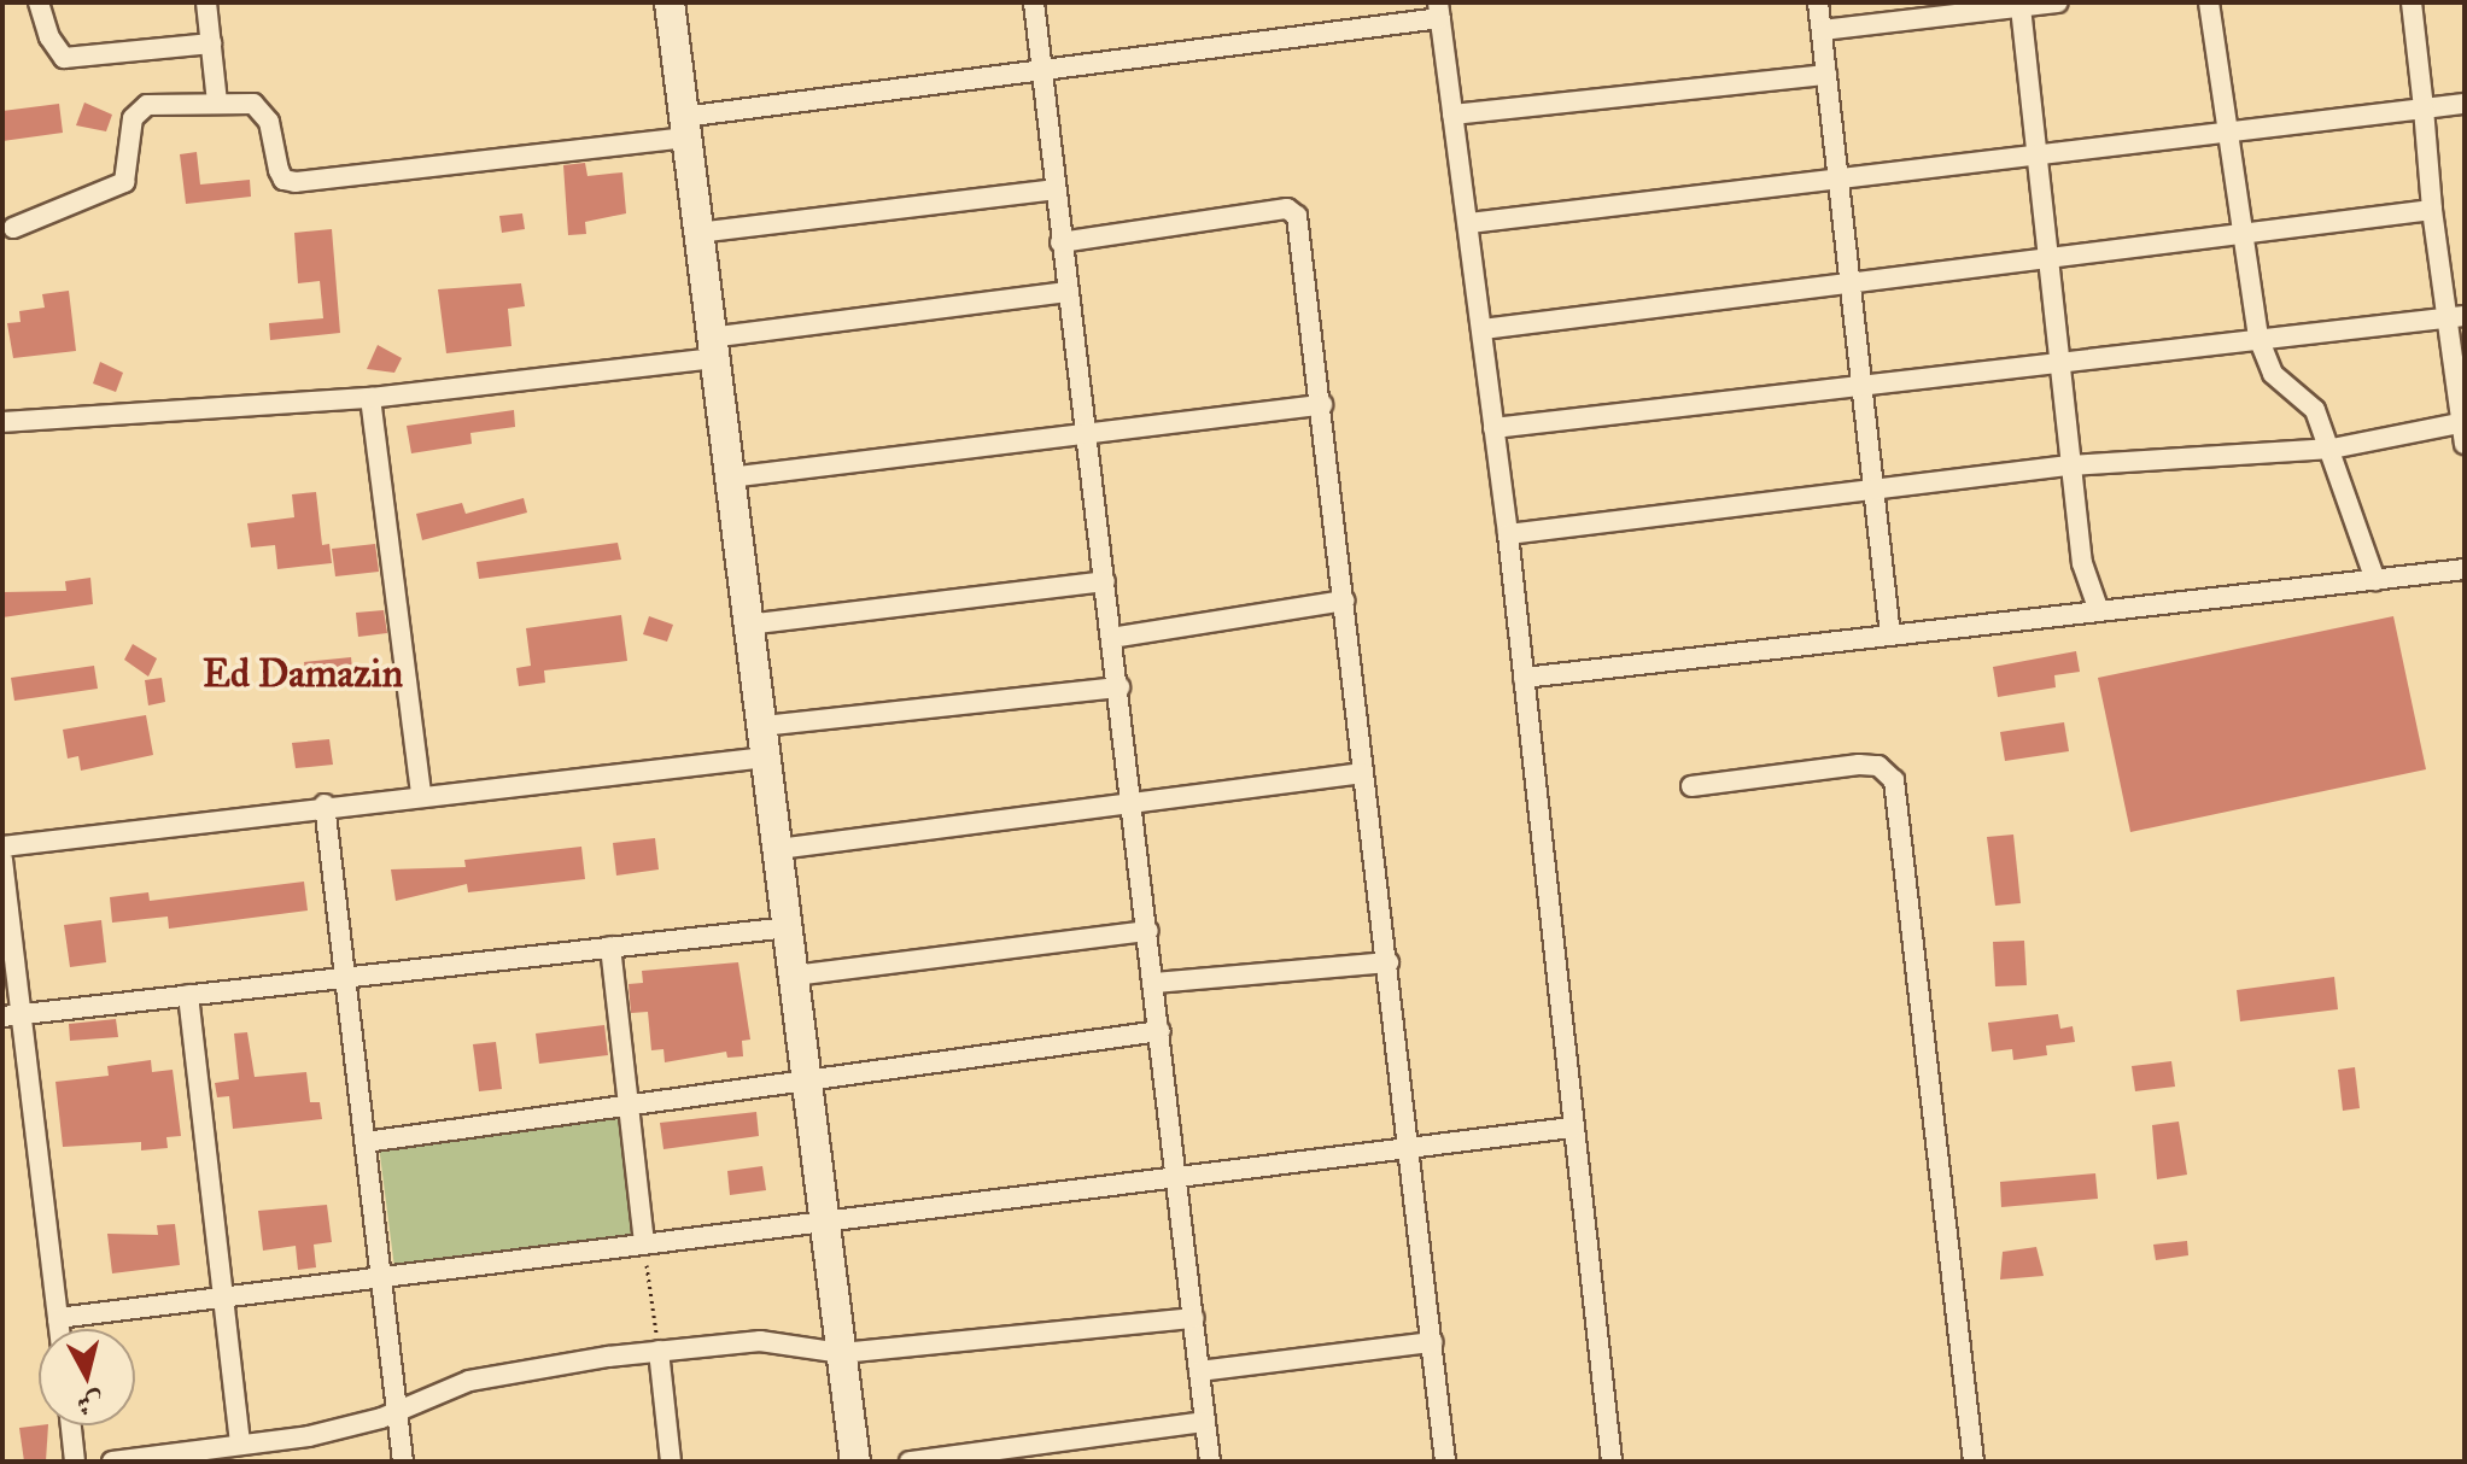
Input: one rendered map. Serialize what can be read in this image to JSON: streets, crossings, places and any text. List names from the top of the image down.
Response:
{
  "districts": ["Ed Damazin"],
  "north": "bottom"
}
